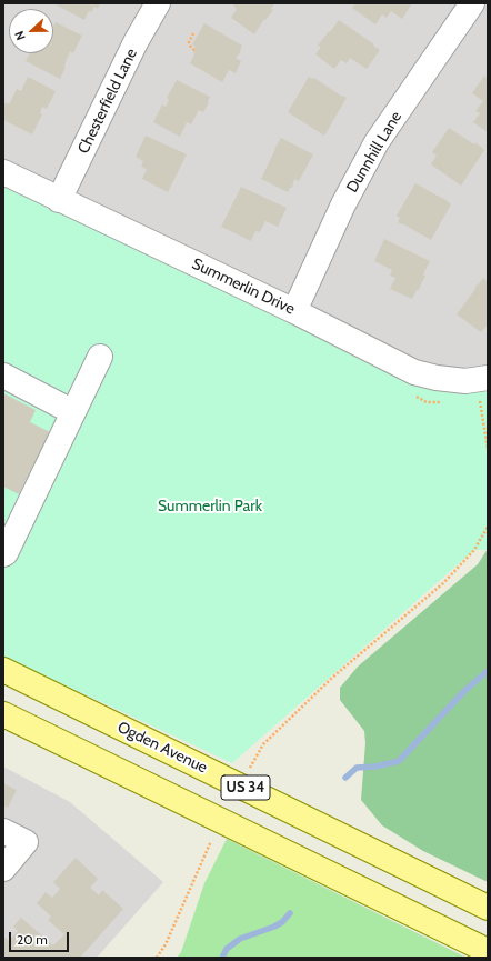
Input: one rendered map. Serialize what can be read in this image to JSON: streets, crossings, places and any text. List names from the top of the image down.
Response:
{
  "streets": {
    "main road": ["Ogden Avenue", "US 34"],
    "street": ["Chesterfield Lane", "Dunnhill Lane", "Summerlin Drive"]
  },
  "crossings": [
    ["Chesterfield Lane", "Summerlin Drive"],
    ["Dunnhill Lane", "Summerlin Drive"]
  ],
  "parks": ["Summerlin Park"],
  "scale_bar": "20 m",
  "north": "left"
}
